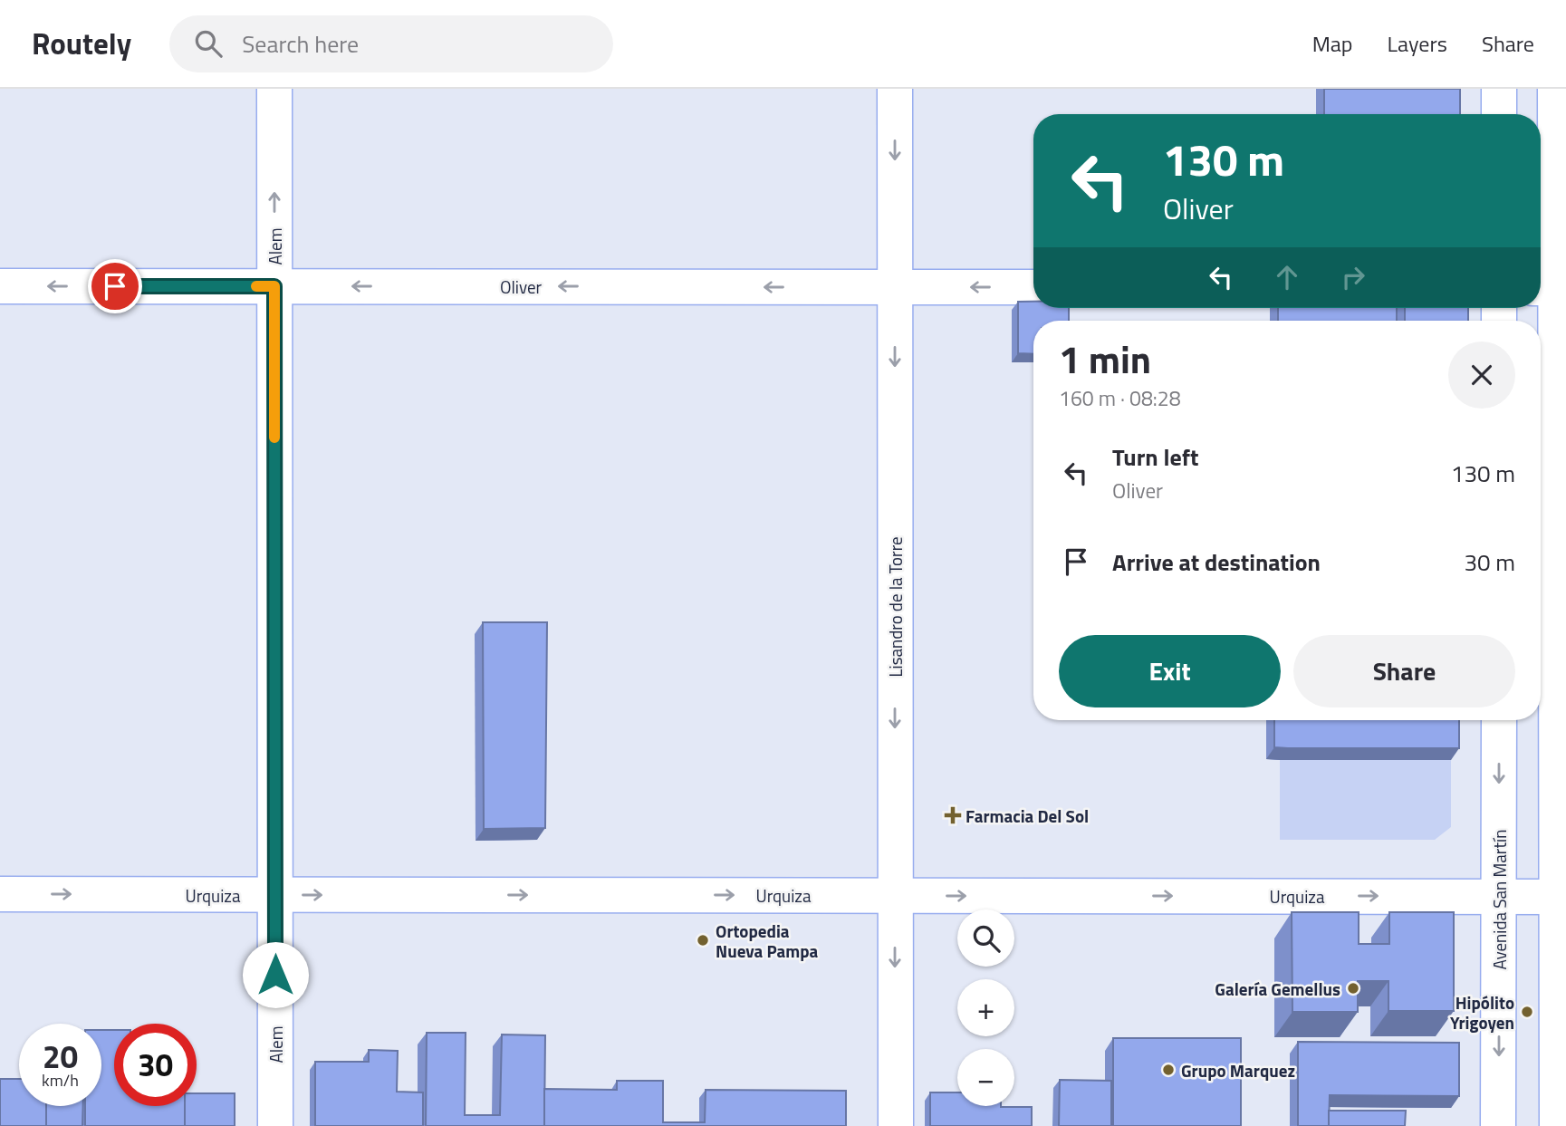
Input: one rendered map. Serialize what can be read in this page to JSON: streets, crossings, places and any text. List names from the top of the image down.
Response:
{
  "streets": {
    "street": [
      "Alem",
      "Oliver",
      "Lisandro de la Torre",
      "Urquiza",
      "Avenida San Martín"
    ]
  },
  "crossings": [
    ["Alem", "Oliver"],
    ["Alem", "Urquiza"],
    ["Oliver", "Lisandro de la Torre"],
    ["Lisandro de la Torre", "Urquiza"],
    ["Urquiza", "Avenida San Martín"]
  ],
  "one_way": ["Oliver", "Lisandro de la Torre", "Urquiza"],
  "places": {
    "health": ["Farmacia Del Sol"],
    "other": [
      "Ortopedia Nueva Pampa",
      "Galería Gemellus",
      "Hipólito Yrigoyen",
      "Grupo Marquez"
    ]
  },
  "page": {
    "header": "Routely",
    "search": "Search here",
    "nav": ["Map", "Layers", "Share"],
    "turn": ["130 m", "Oliver"],
    "heading": ["1 min", "160 m · 08:28"],
    "list": [
      {
        "name": "Turn left",
        "note": "Oliver",
        "value": "130 m"
      },
      {
        "name": "Arrive at destination",
        "value": "30 m"
      }
    ],
    "buttons": ["Exit", "Share"],
    "map_buttons": ["+", "−"],
    "speed": "20 km/h",
    "limit": "30"
  }
}
